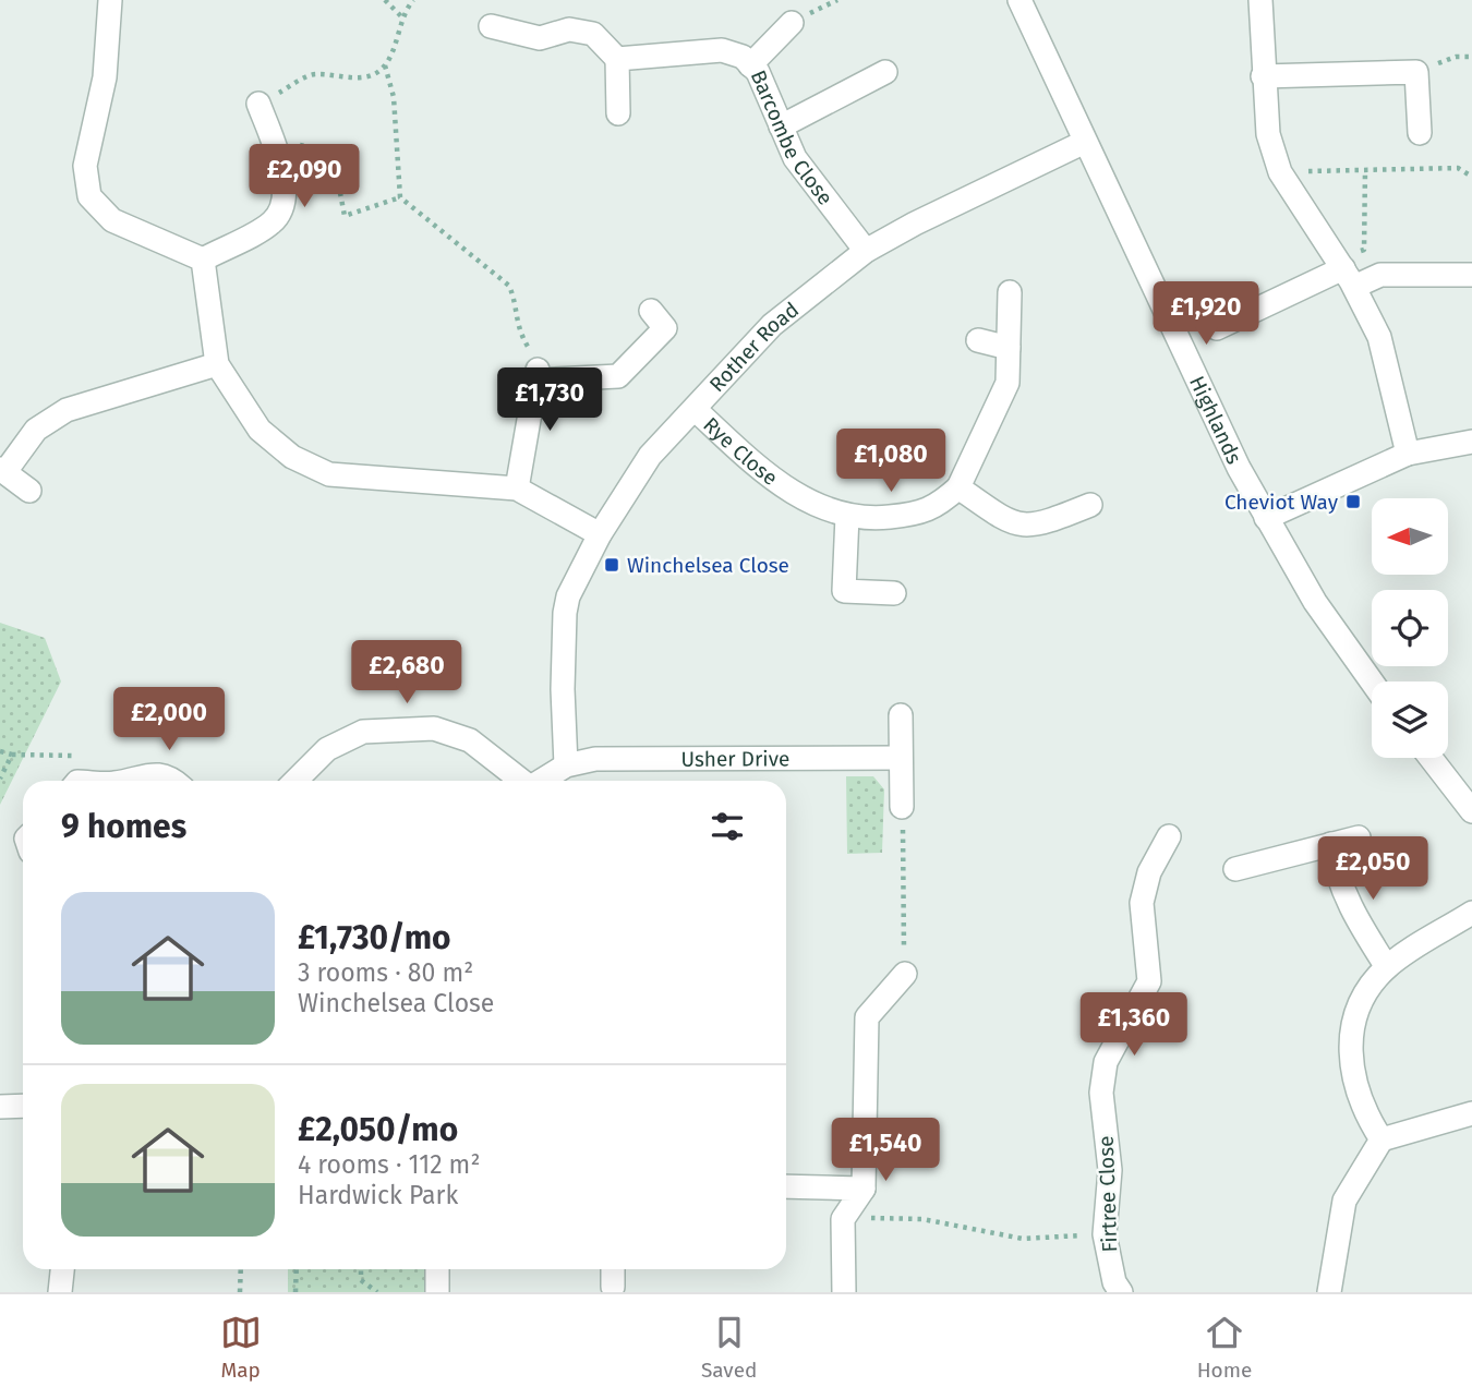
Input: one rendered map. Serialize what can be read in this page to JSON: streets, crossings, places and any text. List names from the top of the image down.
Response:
{
  "streets": {
    "street": [
      "Barcombe Close",
      "Rother Road",
      "Highlands",
      "Rye Close",
      "Usher Drive",
      "Firtree Close"
    ]
  },
  "crossings": [
    ["Barcombe Close", "Rother Road"],
    ["Rother Road", "Highlands"],
    ["Rother Road", "Rye Close"],
    ["Rother Road", "Usher Drive"]
  ],
  "places": {
    "transit": ["Cheviot Way", "Winchelsea Close"]
  },
  "north": "left",
  "page": {
    "price": [
      "£2,090",
      "£1,920",
      "£1,730",
      "£1,080",
      "£2,680",
      "£2,000",
      "£2,050",
      "£1,360",
      "£1,540"
    ],
    "heading": "9 homes",
    "list": [
      {
        "name": "£1,730/mo",
        "note": "3 rooms · 80 m² · Winchelsea Close"
      },
      {
        "name": "£2,050/mo",
        "note": "4 rooms · 112 m² · Hardwick Park"
      }
    ],
    "tabs": ["Map", "Saved", "Home"]
  }
}
